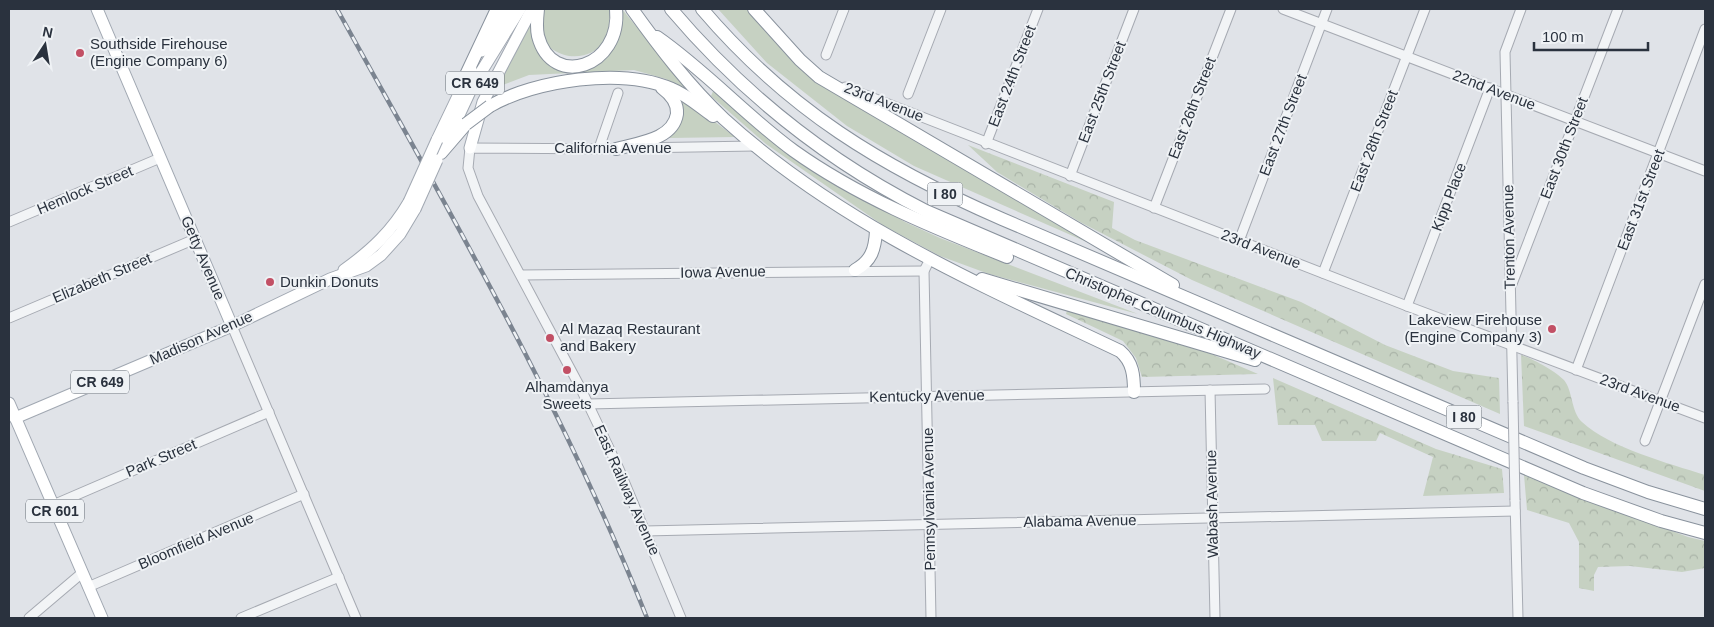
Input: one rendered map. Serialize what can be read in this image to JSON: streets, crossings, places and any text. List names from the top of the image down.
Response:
{
  "streets": {
    "highway": ["I 80", "Christopher Columbus Highway"],
    "main road": [
      "CR 649",
      "Getty Avenue",
      "Madison Avenue",
      "CR 601"
    ],
    "street": [
      "East 24th Street",
      "22nd Avenue",
      "East 25th Street",
      "23rd Avenue",
      "East 26th Street",
      "East 27th Street",
      "East 28th Street",
      "California Avenue",
      "East 30th Street",
      "Hemlock Street",
      "Kipp Place",
      "East 31st Street",
      "Trenton Avenue",
      "Iowa Avenue",
      "Elizabeth Street",
      "Kentucky Avenue",
      "Park Street",
      "East Railway Avenue",
      "Pennsylvania Avenue",
      "Wabash Avenue",
      "Alabama Avenue",
      "Bloomfield Avenue"
    ]
  },
  "crossings": [
    ["East 24th Street", "23rd Avenue"],
    ["22nd Avenue", "East 27th Street"],
    ["22nd Avenue", "East 28th Street"],
    ["22nd Avenue", "East 30th Street"],
    ["22nd Avenue", "Kipp Place"],
    ["22nd Avenue", "East 31st Street"],
    ["22nd Avenue", "Trenton Avenue"],
    ["East 25th Street", "23rd Avenue"],
    ["23rd Avenue", "East 26th Street"],
    ["23rd Avenue", "East 27th Street"],
    ["23rd Avenue", "East 28th Street"],
    ["23rd Avenue", "Kipp Place"],
    ["23rd Avenue", "East 31st Street"],
    ["23rd Avenue", "Trenton Avenue"],
    ["California Avenue", "East Railway Avenue"],
    ["East 30th Street", "Trenton Avenue"],
    ["Hemlock Street", "Getty Avenue"],
    ["Trenton Avenue", "Alabama Avenue"],
    ["Getty Avenue", "Elizabeth Street"],
    ["Getty Avenue", "Madison Avenue"],
    ["Getty Avenue", "Park Street"],
    ["Getty Avenue", "Bloomfield Avenue"],
    ["Iowa Avenue", "East Railway Avenue"],
    ["Iowa Avenue", "Pennsylvania Avenue"],
    ["Madison Avenue", "CR 601"],
    ["Kentucky Avenue", "East Railway Avenue"],
    ["Kentucky Avenue", "Pennsylvania Avenue"],
    ["Kentucky Avenue", "Wabash Avenue"],
    ["Park Street", "CR 601"],
    ["East Railway Avenue", "Alabama Avenue"],
    ["Pennsylvania Avenue", "Alabama Avenue"],
    ["Wabash Avenue", "Alabama Avenue"],
    ["CR 601", "Bloomfield Avenue"]
  ],
  "places": [
    "Southside Firehouse (Engine Company 6)",
    "Dunkin Donuts",
    "Lakeview Firehouse (Engine Company 3)",
    "Al Mazaq Restaurant and Bakery",
    "Alhamdanya Sweets"
  ],
  "scale_bar": "100 m",
  "north": "top"
}
